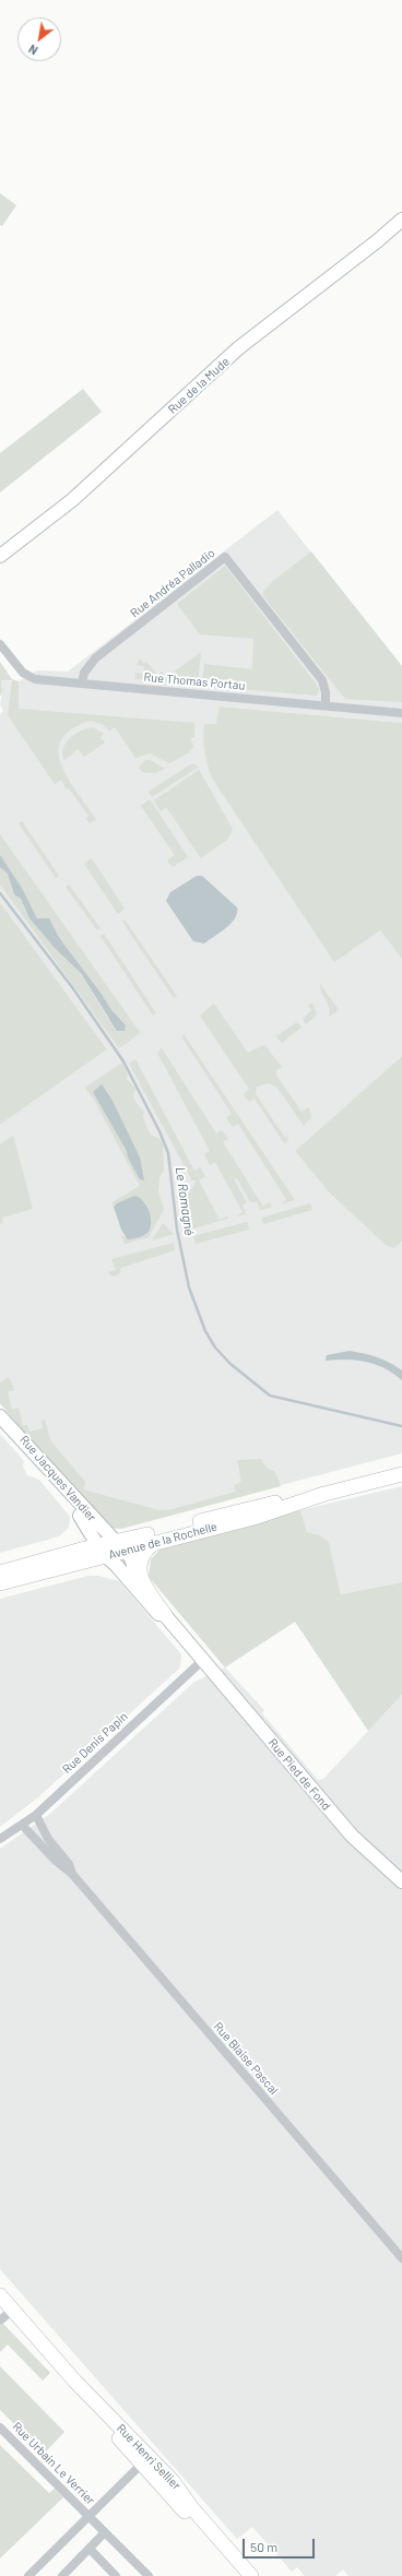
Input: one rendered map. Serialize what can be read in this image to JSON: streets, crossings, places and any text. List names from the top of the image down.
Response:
{
  "streets": {
    "main road": ["Avenue de la Rochelle", "Rue Henri Sellier"],
    "street": [
      "Rue de la Mude",
      "Rue Andréa Palladio",
      "Rue Thomas Portau",
      "Rue Jacques Vandier",
      "Rue Denis Papin",
      "Rue Pied de Fond",
      "Rue Blaise Pascal",
      "Rue Urbain Le Verrier"
    ]
  },
  "crossings": [
    ["Rue Andréa Palladio", "Rue Thomas Portau"],
    ["Rue Jacques Vandier", "Avenue de la Rochelle"],
    ["Rue Jacques Vandier", "Rue Denis Papin"],
    ["Rue Jacques Vandier", "Rue Pied de Fond"],
    ["Rue Denis Papin", "Rue Pied de Fond"],
    ["Rue Denis Papin", "Rue Blaise Pascal"]
  ],
  "water": ["Le Romagné"],
  "scale_bar": "50 m",
  "north": "bottom left"
}
